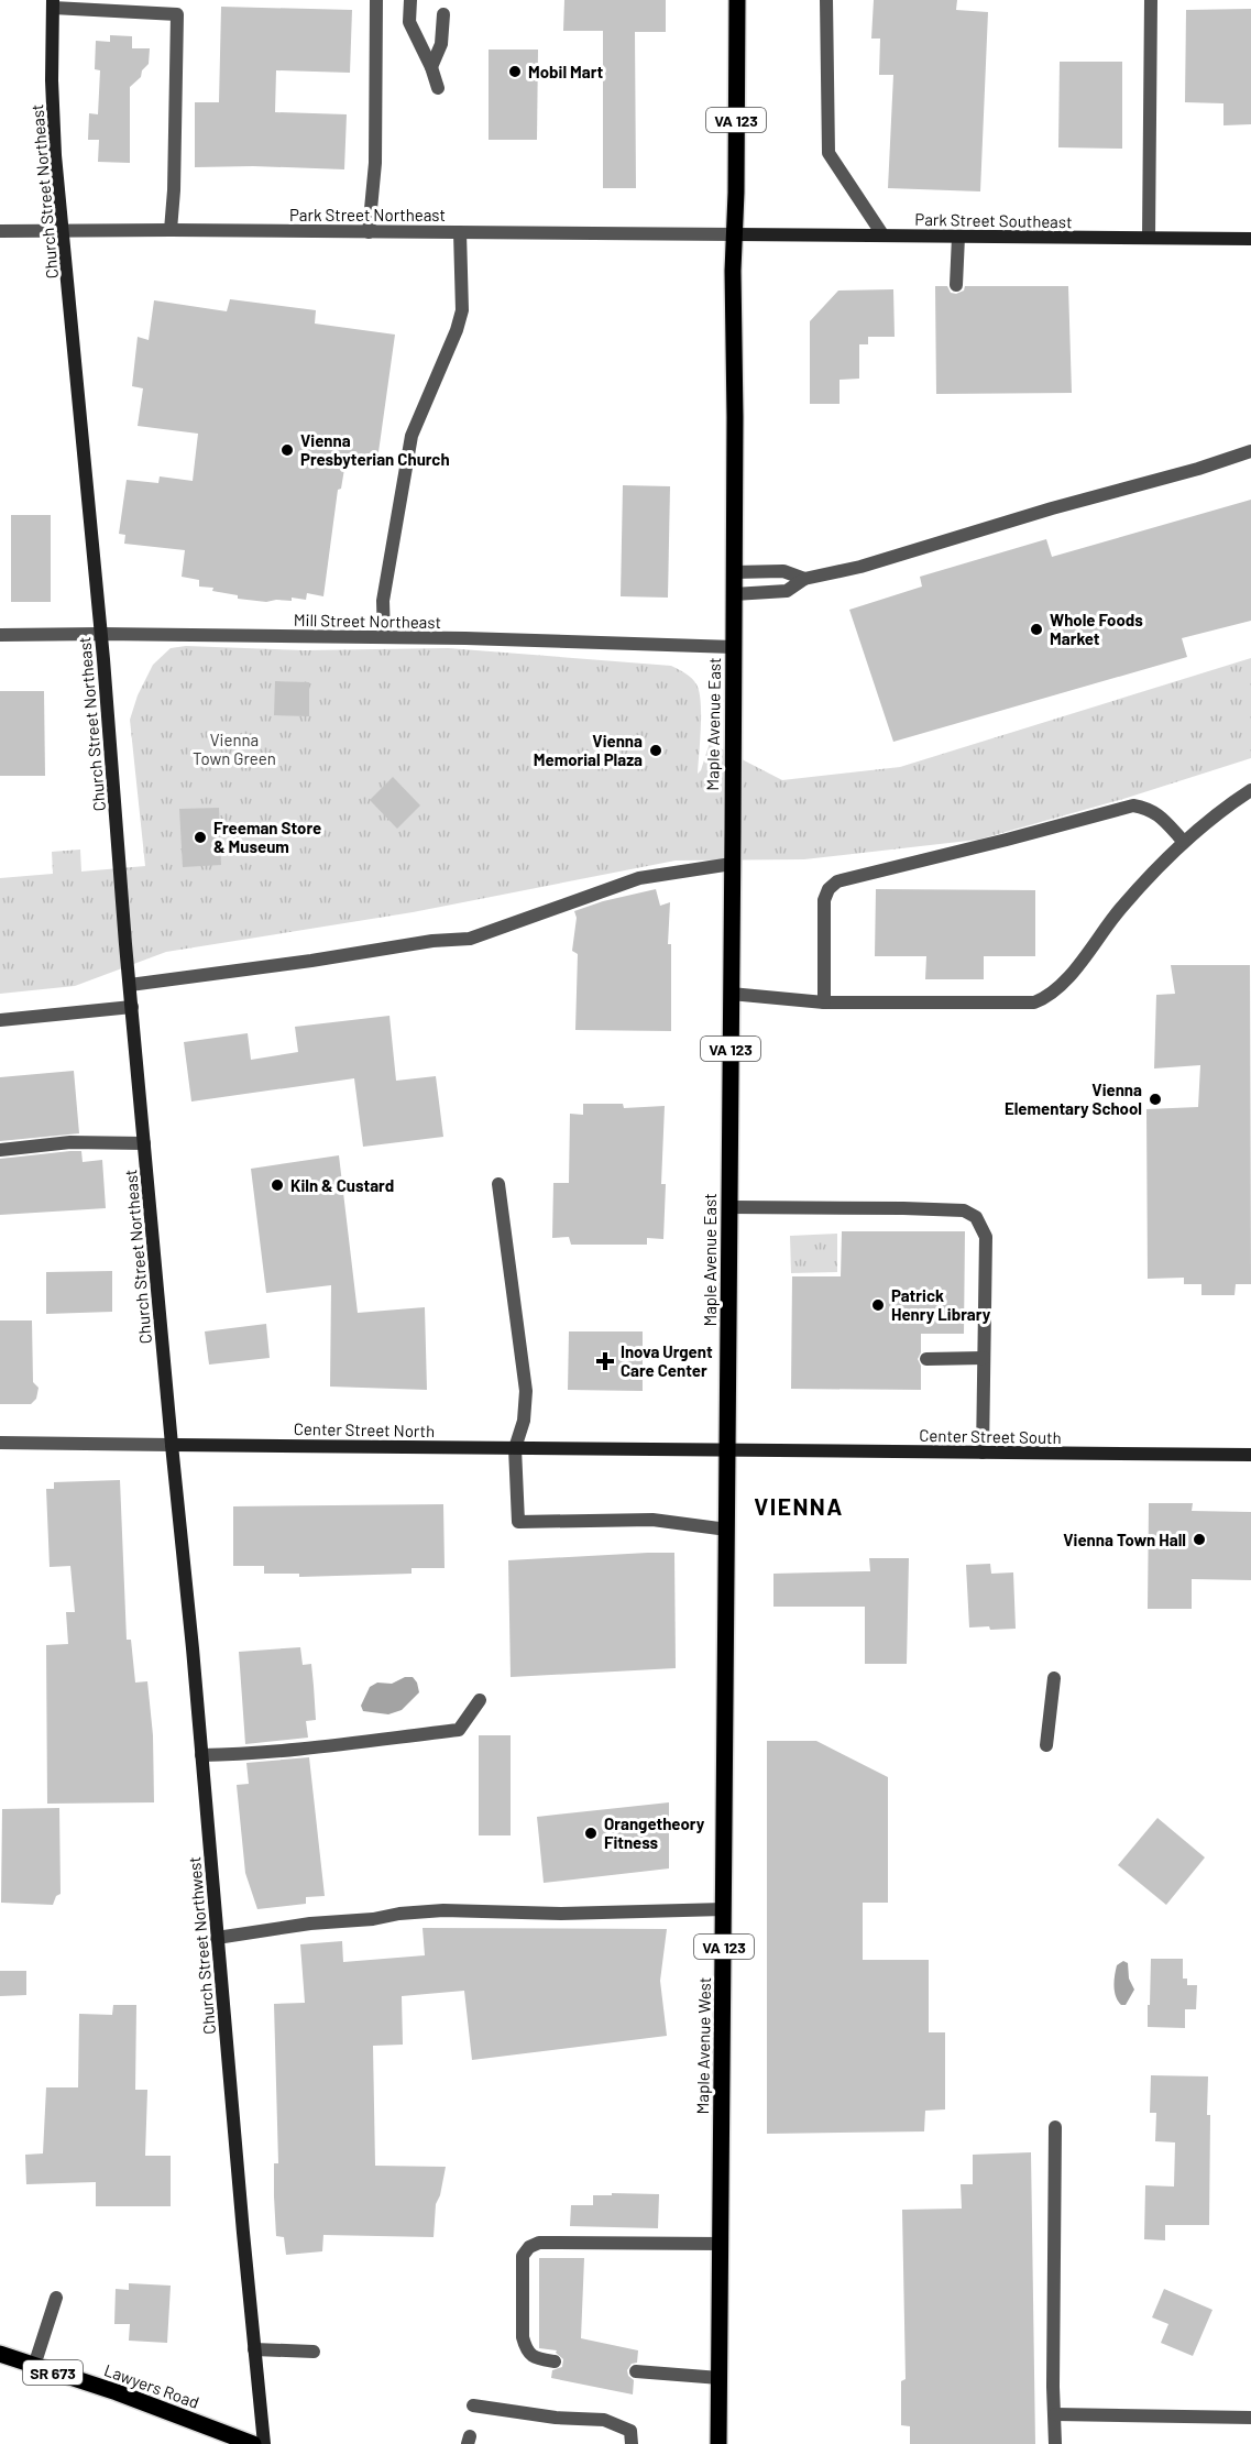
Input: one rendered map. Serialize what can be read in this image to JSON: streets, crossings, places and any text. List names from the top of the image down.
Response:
{
  "streets": {
    "main road": [
      "VA 123",
      "Maple Avenue East",
      "Maple Avenue West",
      "SR 673",
      "Lawyers Road"
    ],
    "street": [
      "Church Street Northeast",
      "Park Street Northeast",
      "Park Street Southeast",
      "Mill Street Northeast",
      "Center Street North",
      "Center Street South",
      "Church Street Northwest"
    ]
  },
  "crossings": [
    ["Church Street Northeast", "Park Street Northeast"],
    ["Church Street Northeast", "Mill Street Northeast"],
    ["Church Street Northeast", "Center Street North"],
    ["Church Street Northeast", "Church Street Northwest"],
    ["Park Street Northeast", "Park Street Southeast"],
    ["Park Street Northeast", "Maple Avenue East"],
    ["Park Street Southeast", "Maple Avenue East"],
    ["Mill Street Northeast", "Maple Avenue East"],
    ["Maple Avenue East", "Center Street North"],
    ["Maple Avenue East", "Center Street South"],
    ["Maple Avenue East", "Maple Avenue West"],
    ["Center Street North", "Center Street South"],
    ["Center Street North", "Church Street Northwest"],
    ["Center Street North", "Maple Avenue West"],
    ["Center Street South", "Maple Avenue West"]
  ],
  "districts": ["VIENNA"],
  "parks": ["Vienna Town Green"],
  "places": {
    "other": [
      "Mobil Mart",
      "Vienna Presbyterian Church",
      "Whole Foods Market",
      "Vienna Memorial Plaza",
      "Freeman Store & Museum",
      "Vienna Elementary School",
      "Kiln & Custard",
      "Patrick Henry Library",
      "Vienna Town Hall",
      "Orangetheory Fitness"
    ],
    "health": ["Inova Urgent Care Center"]
  }
}
